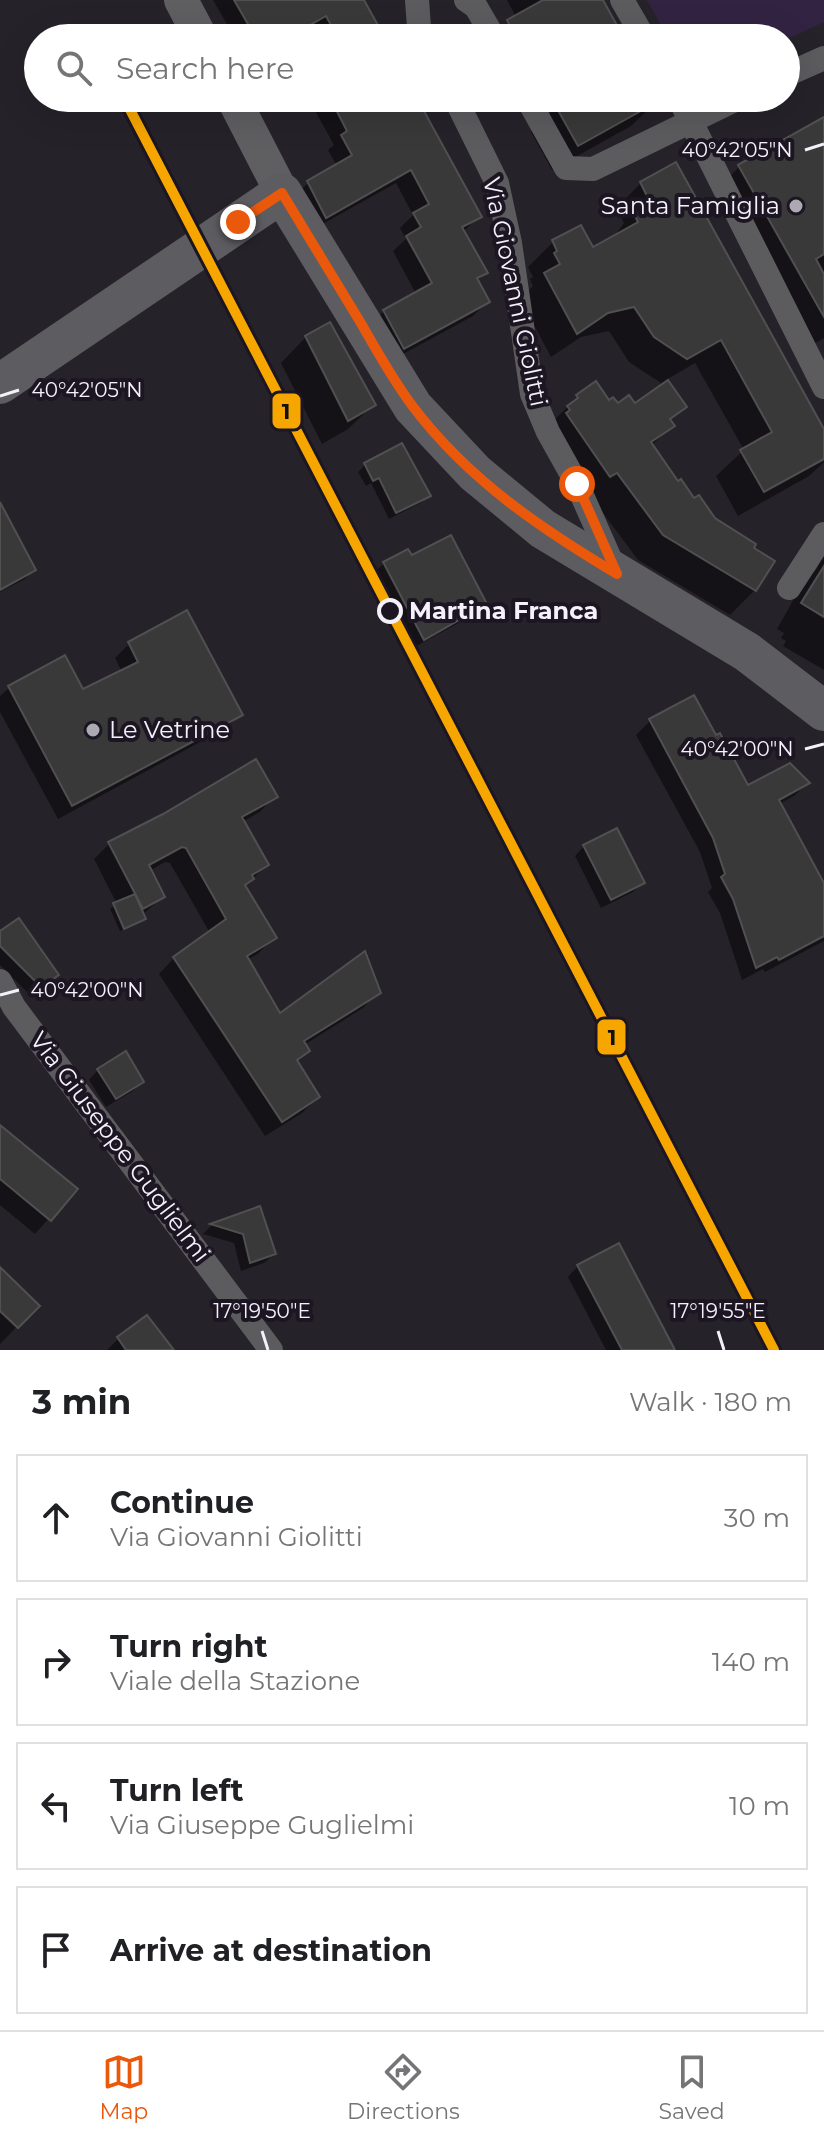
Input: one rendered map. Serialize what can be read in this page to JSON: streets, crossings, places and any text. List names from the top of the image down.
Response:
{
  "streets": {
    "street": ["Via Giovanni Giolitti", "Via Giuseppe Guglielmi"]
  },
  "places": ["Santa Famiglia", "Martina Franca", "Le Vetrine"],
  "lines": ["transit line 1"],
  "page": {
    "search": "Search here",
    "heading": ["3 min", "Walk · 180 m"],
    "list": [
      ["Continue", "Via Giovanni Giolitti", "30 m"],
      ["Turn right", "Viale della Stazione", "140 m"],
      ["Turn left", "Via Giuseppe Guglielmi", "10 m"],
      "Arrive at destination"
    ],
    "nav": ["Map", "Directions", "Saved"]
  },
  "coordinates": [
    "40°42'05\"N",
    "40°42'00\"N",
    "17°19'50\"E",
    "17°19'55\"E"
  ]
}
